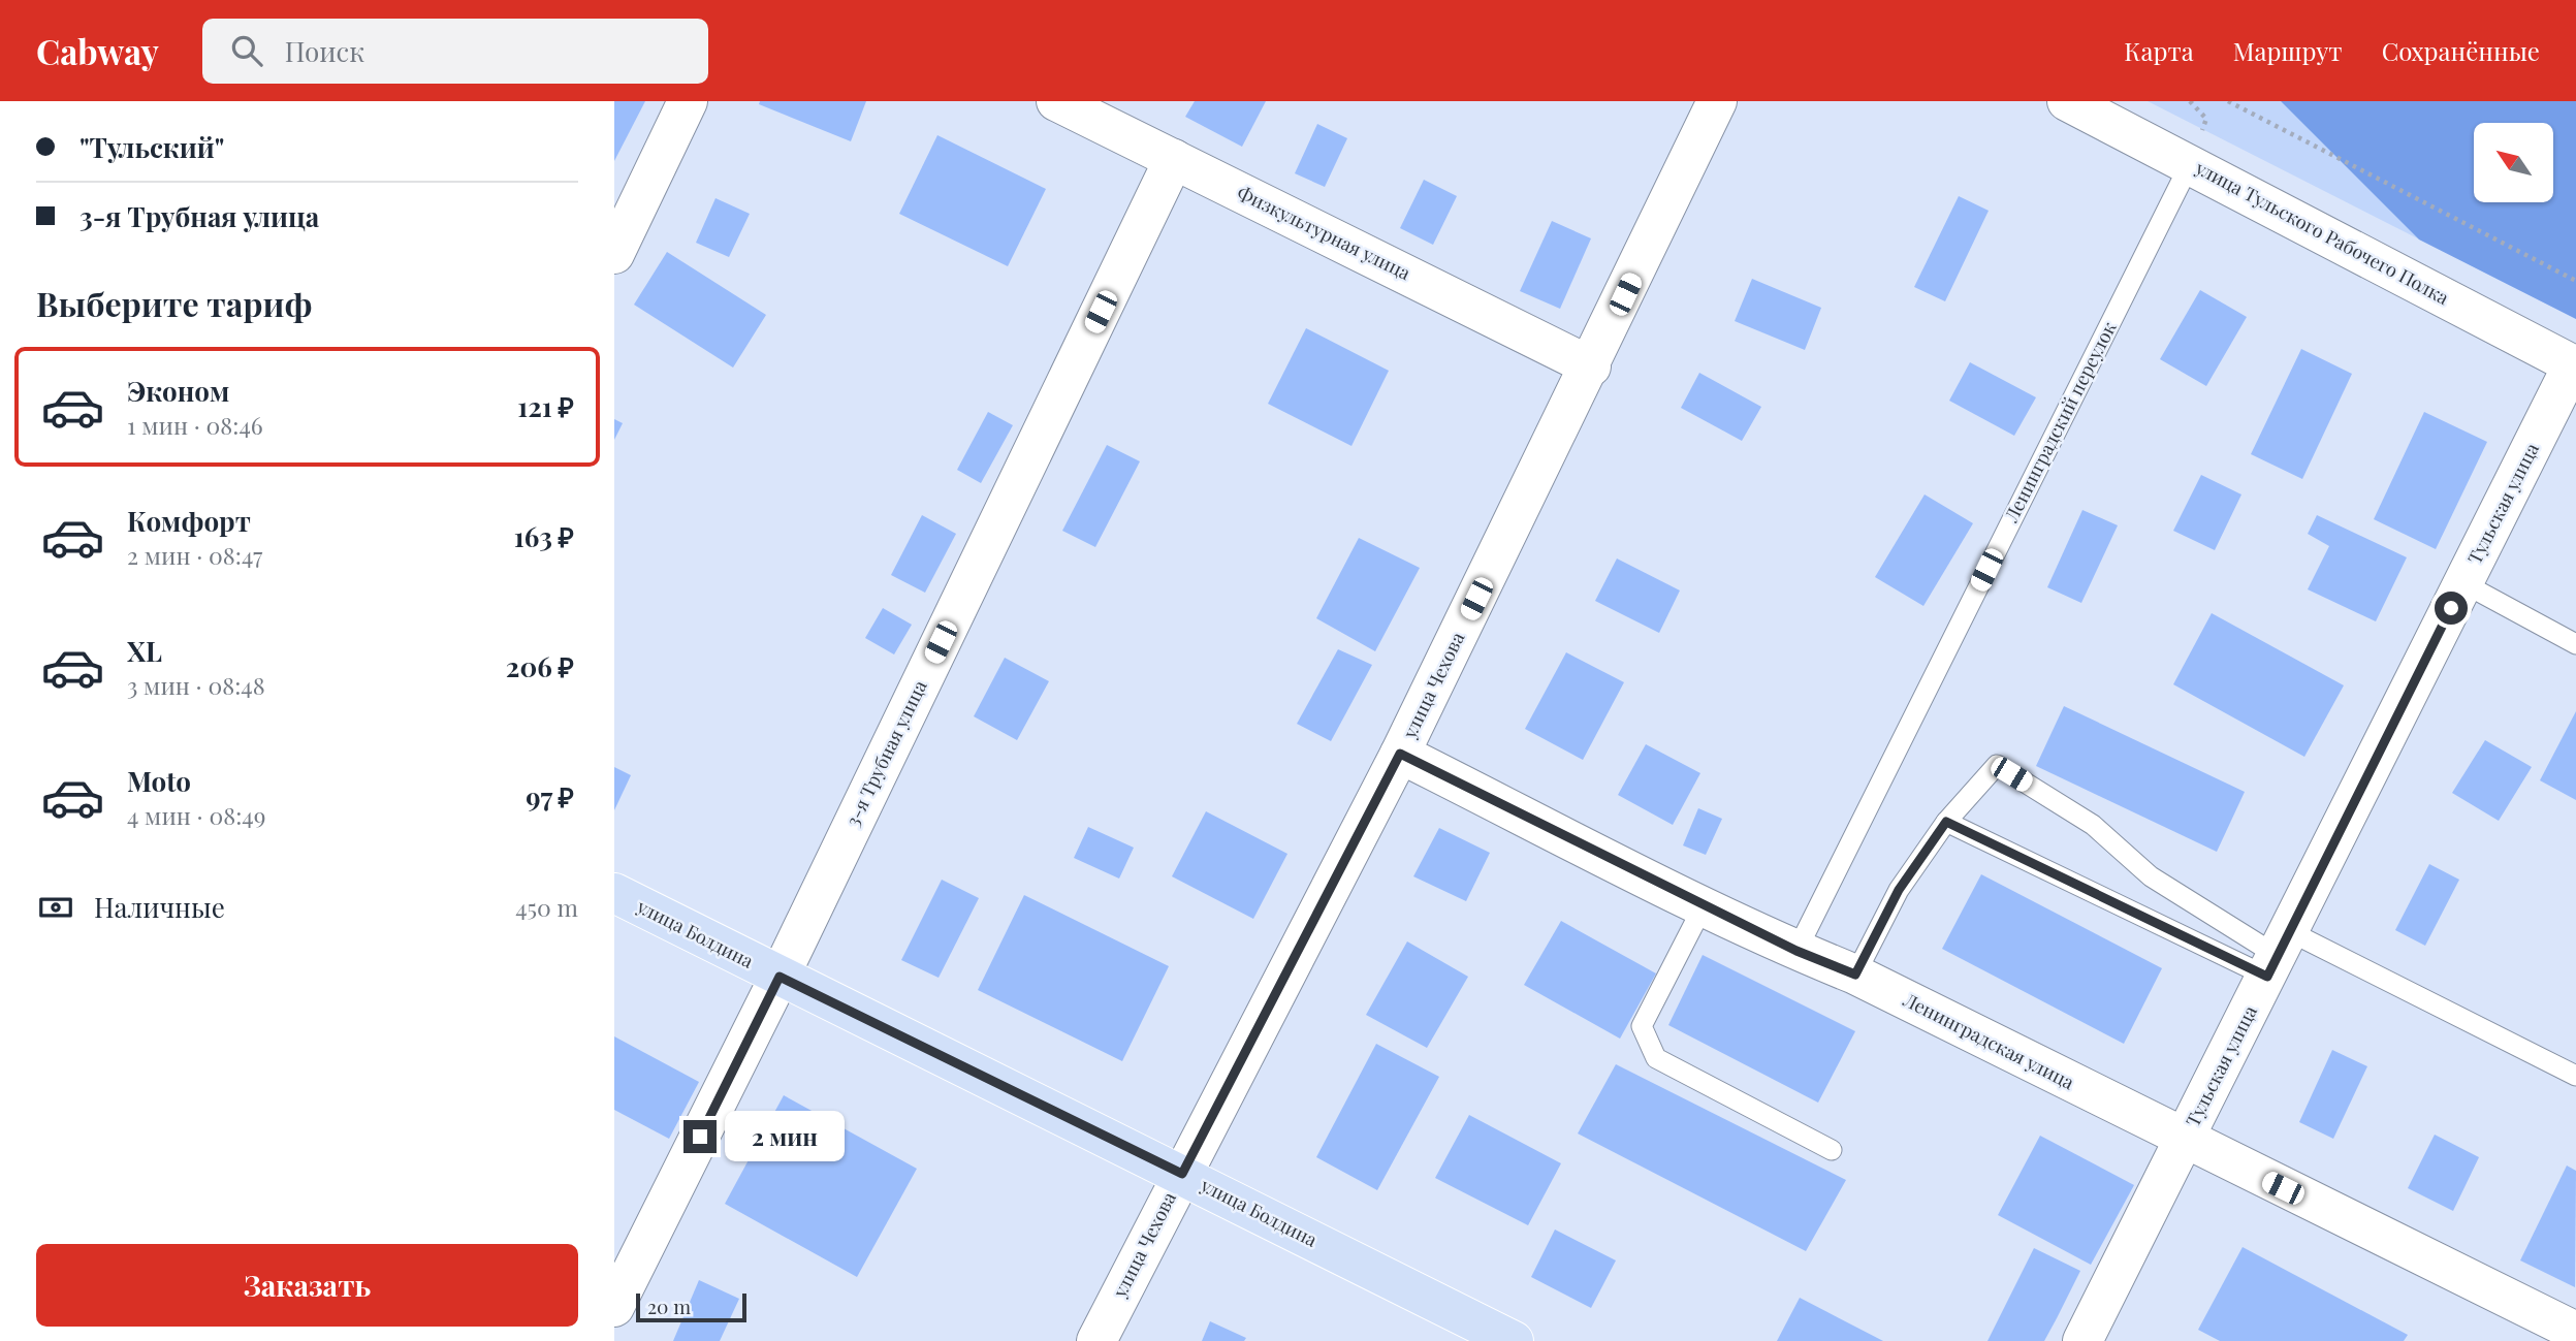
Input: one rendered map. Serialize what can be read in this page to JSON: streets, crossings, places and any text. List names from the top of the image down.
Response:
{
  "streets": {
    "main road": ["улица Болдина"],
    "street": [
      "Физкультурная улица",
      "улица Тульского Рабочего Полка",
      "Тульская улица",
      "улица Чехова",
      "3-я Трубная улица",
      "Ленинградская улица"
    ],
    "lane": ["Ленинградский переулок"]
  },
  "crossings": [
    ["Физкультурная улица", "улица Чехова"],
    ["Физкультурная улица", "3-я Трубная улица"],
    ["улица Тульского Рабочего Полка", "Ленинградский переулок"],
    ["улица Тульского Рабочего Полка", "Тульская улица"],
    ["Ленинградский переулок", "Ленинградская улица"],
    ["Тульская улица", "Ленинградская улица"],
    ["улица Чехова", "улица Болдина"],
    ["улица Чехова", "Ленинградская улица"],
    ["3-я Трубная улица", "улица Болдина"]
  ],
  "scale_bar": "20 m",
  "north": "top left",
  "page": {
    "header": "Cabway",
    "search": "Поиск",
    "nav": ["Карта", "Маршрут", "Сохранённые"],
    "banner": ["\"Тульский\"", "3-я Трубная улица"],
    "heading": "Выберите тариф",
    "list": [
      {
        "name": "Эконом",
        "note": "1 мин · 08:46",
        "value": "121 ₽"
      },
      {
        "name": "Комфорт",
        "note": "2 мин · 08:47",
        "value": "163 ₽"
      },
      {
        "name": "XL",
        "note": "3 мин · 08:48",
        "value": "206 ₽"
      },
      {
        "name": "Moto",
        "note": "4 мин · 08:49",
        "value": "97 ₽"
      }
    ],
    "pay": ["Наличные", "450 m"],
    "bubble": "2 мин",
    "buttons": "Заказать",
    "scale": "20 m"
  }
}
